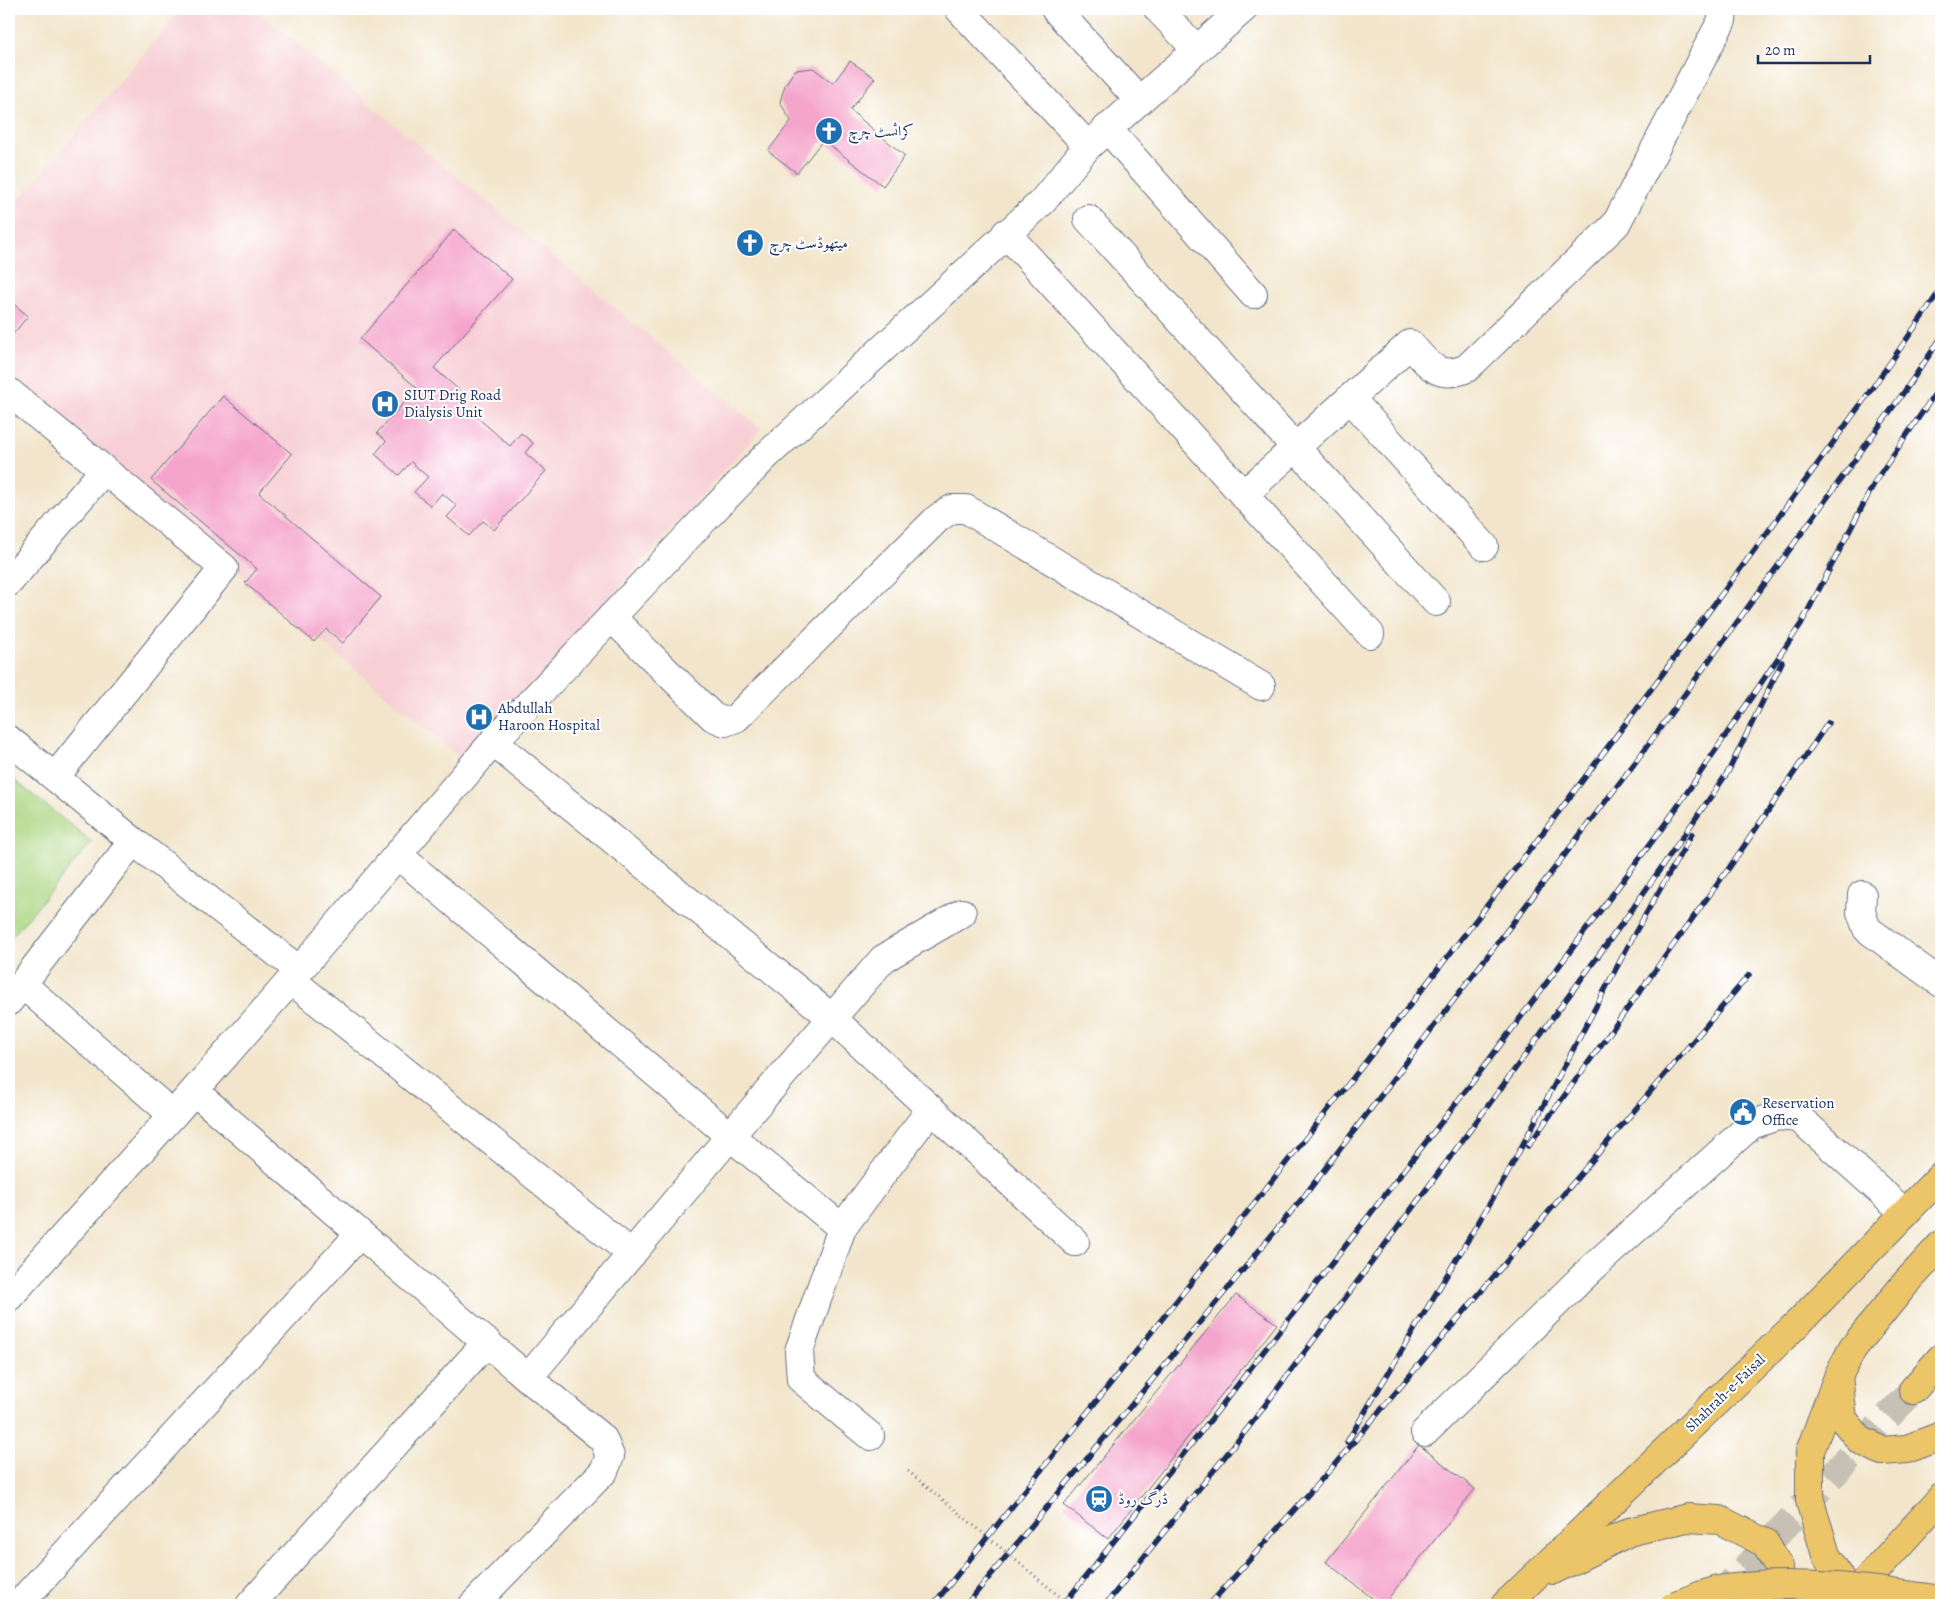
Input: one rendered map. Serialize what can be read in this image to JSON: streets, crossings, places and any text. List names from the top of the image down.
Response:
{
  "streets": {
    "main road": ["Shahrah-e-Faisal"]
  },
  "places": {
    "church": ["کرائسٹ چرچ", "میتھوڈسٹ چرچ"],
    "hospital": ["SIUT Drig Road Dialysis Unit", "Abdullah Haroon Hospital"],
    "public building": ["Reservation Office"],
    "station": ["ڈرگ روڈ"]
  },
  "scale_bar": "20 m"
}
